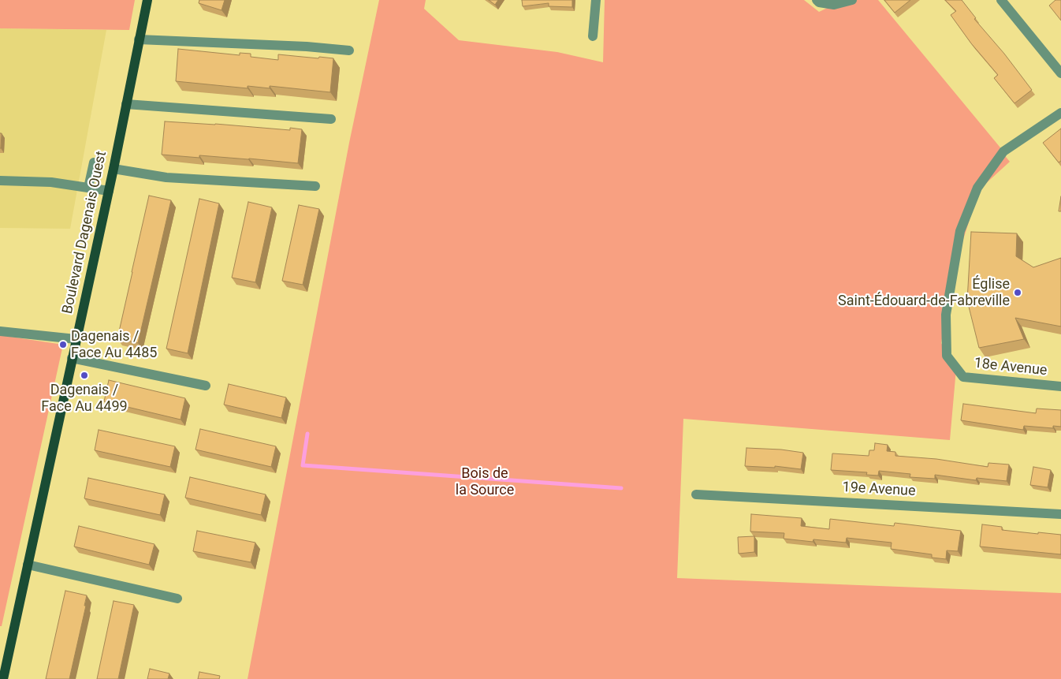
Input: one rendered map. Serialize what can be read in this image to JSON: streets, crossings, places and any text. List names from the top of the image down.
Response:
{
  "streets": {
    "main road": ["Boulevard Dagenais Ouest"],
    "street": ["18e Avenue", "19e Avenue"]
  },
  "parks": ["Bois de la Source"],
  "places": ["Église Saint-Édouard-de-Fabreville", "Dagenais / Face Au 4485", "Dagenais / Face Au 4499"]
}
